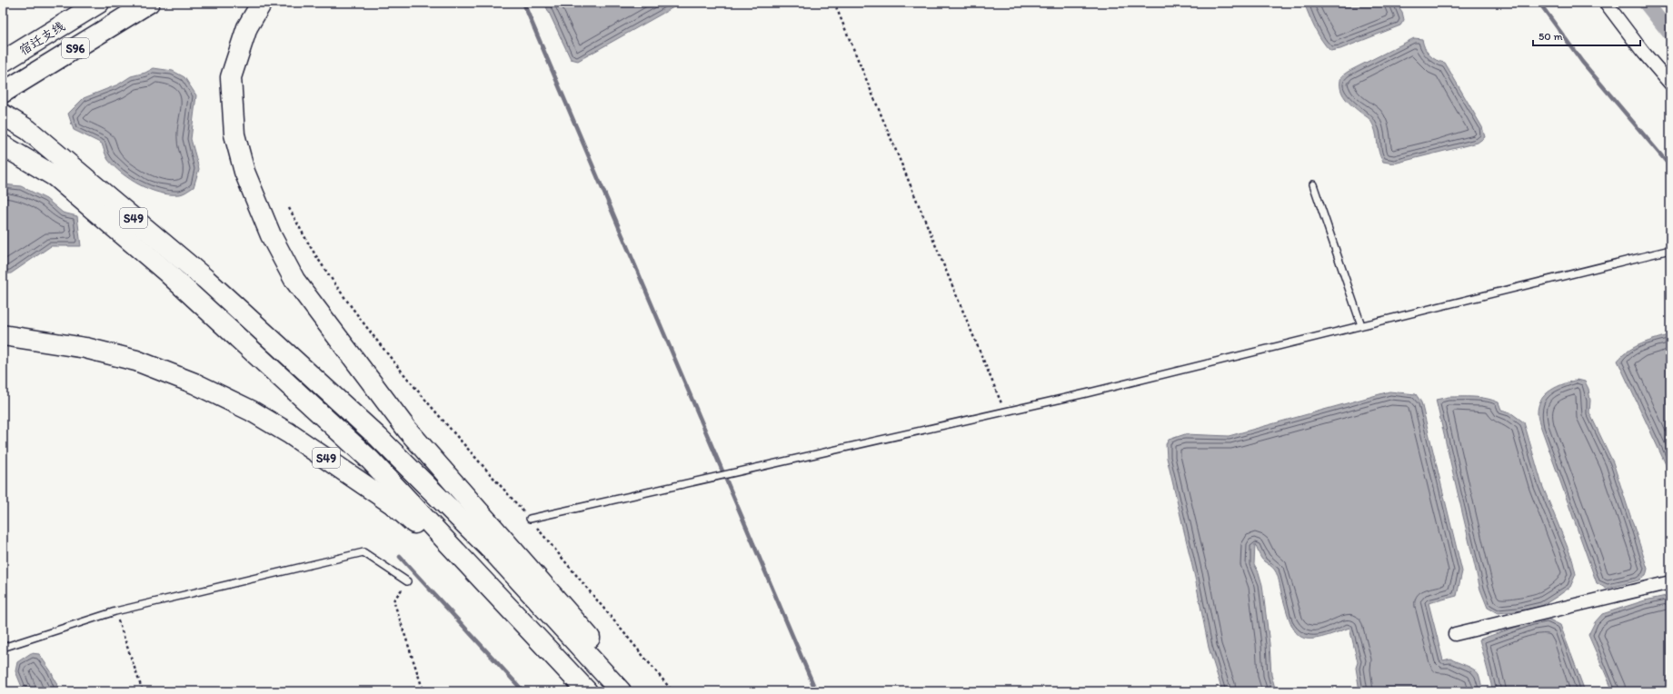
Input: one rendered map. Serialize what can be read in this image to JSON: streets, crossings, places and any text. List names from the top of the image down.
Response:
{
  "streets": {
    "highway": ["宿迁支线", "S96", "S49"]
  },
  "scale_bar": "50 m"
}
